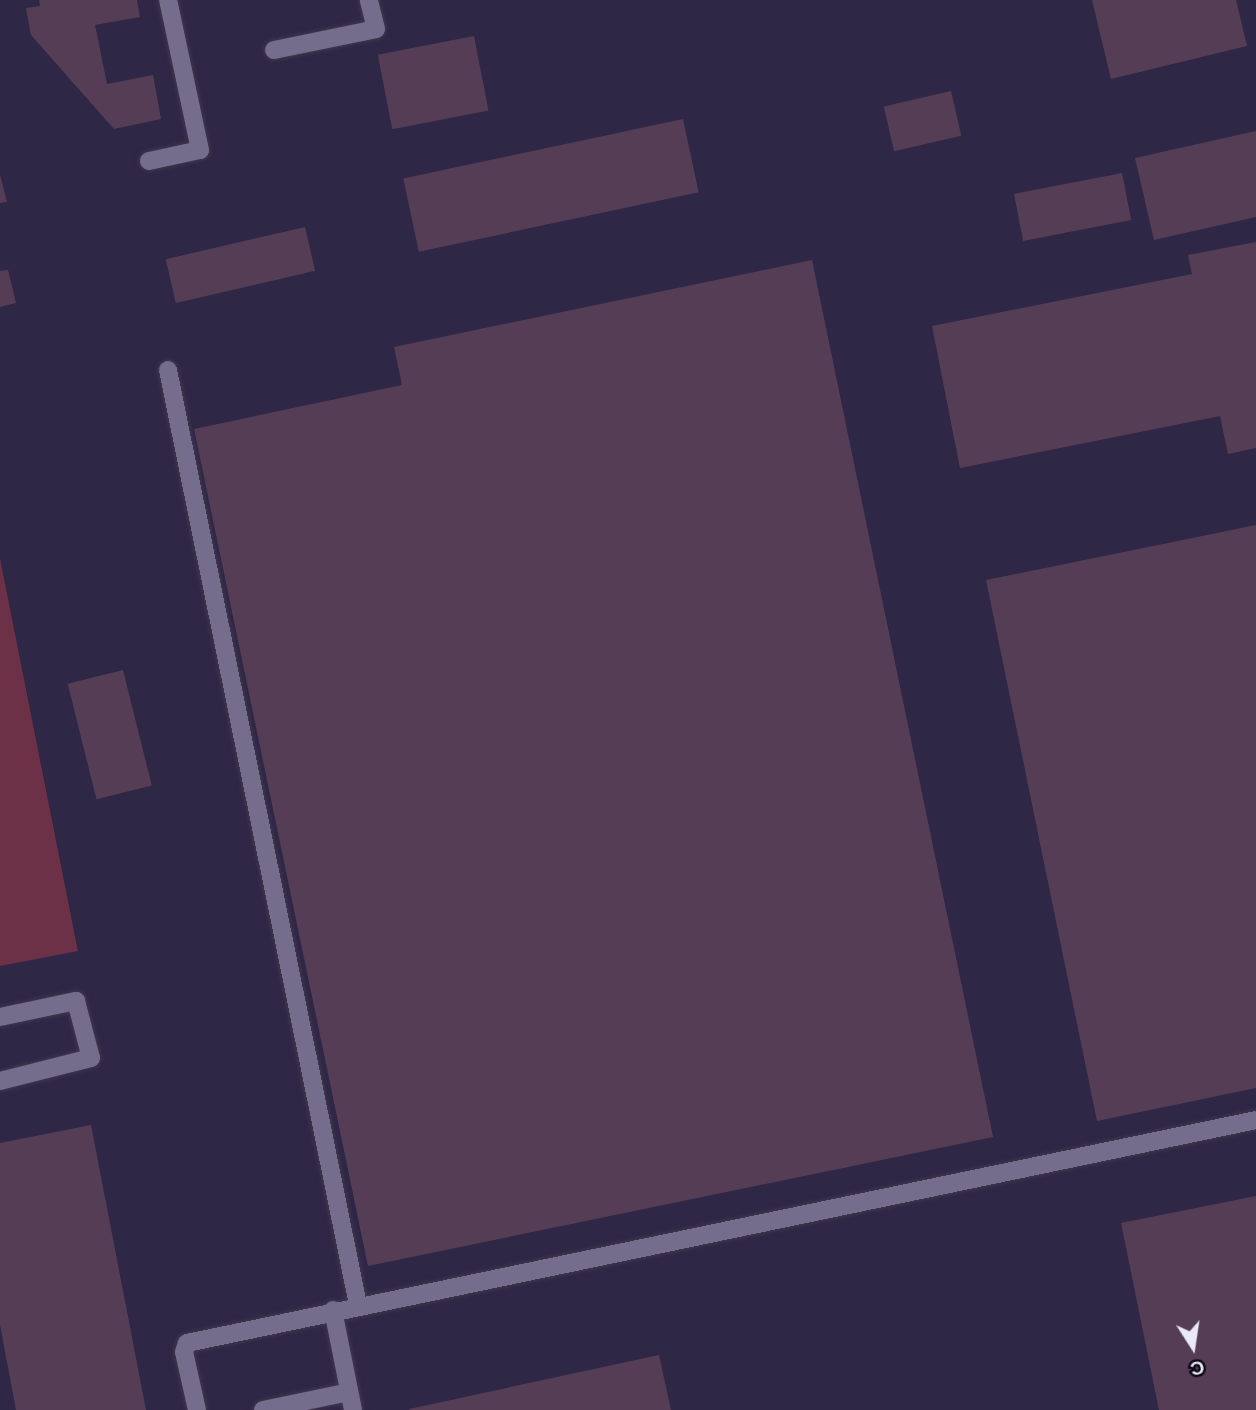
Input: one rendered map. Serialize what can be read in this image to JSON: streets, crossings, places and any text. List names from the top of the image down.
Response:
{
  "north": "bottom"
}
